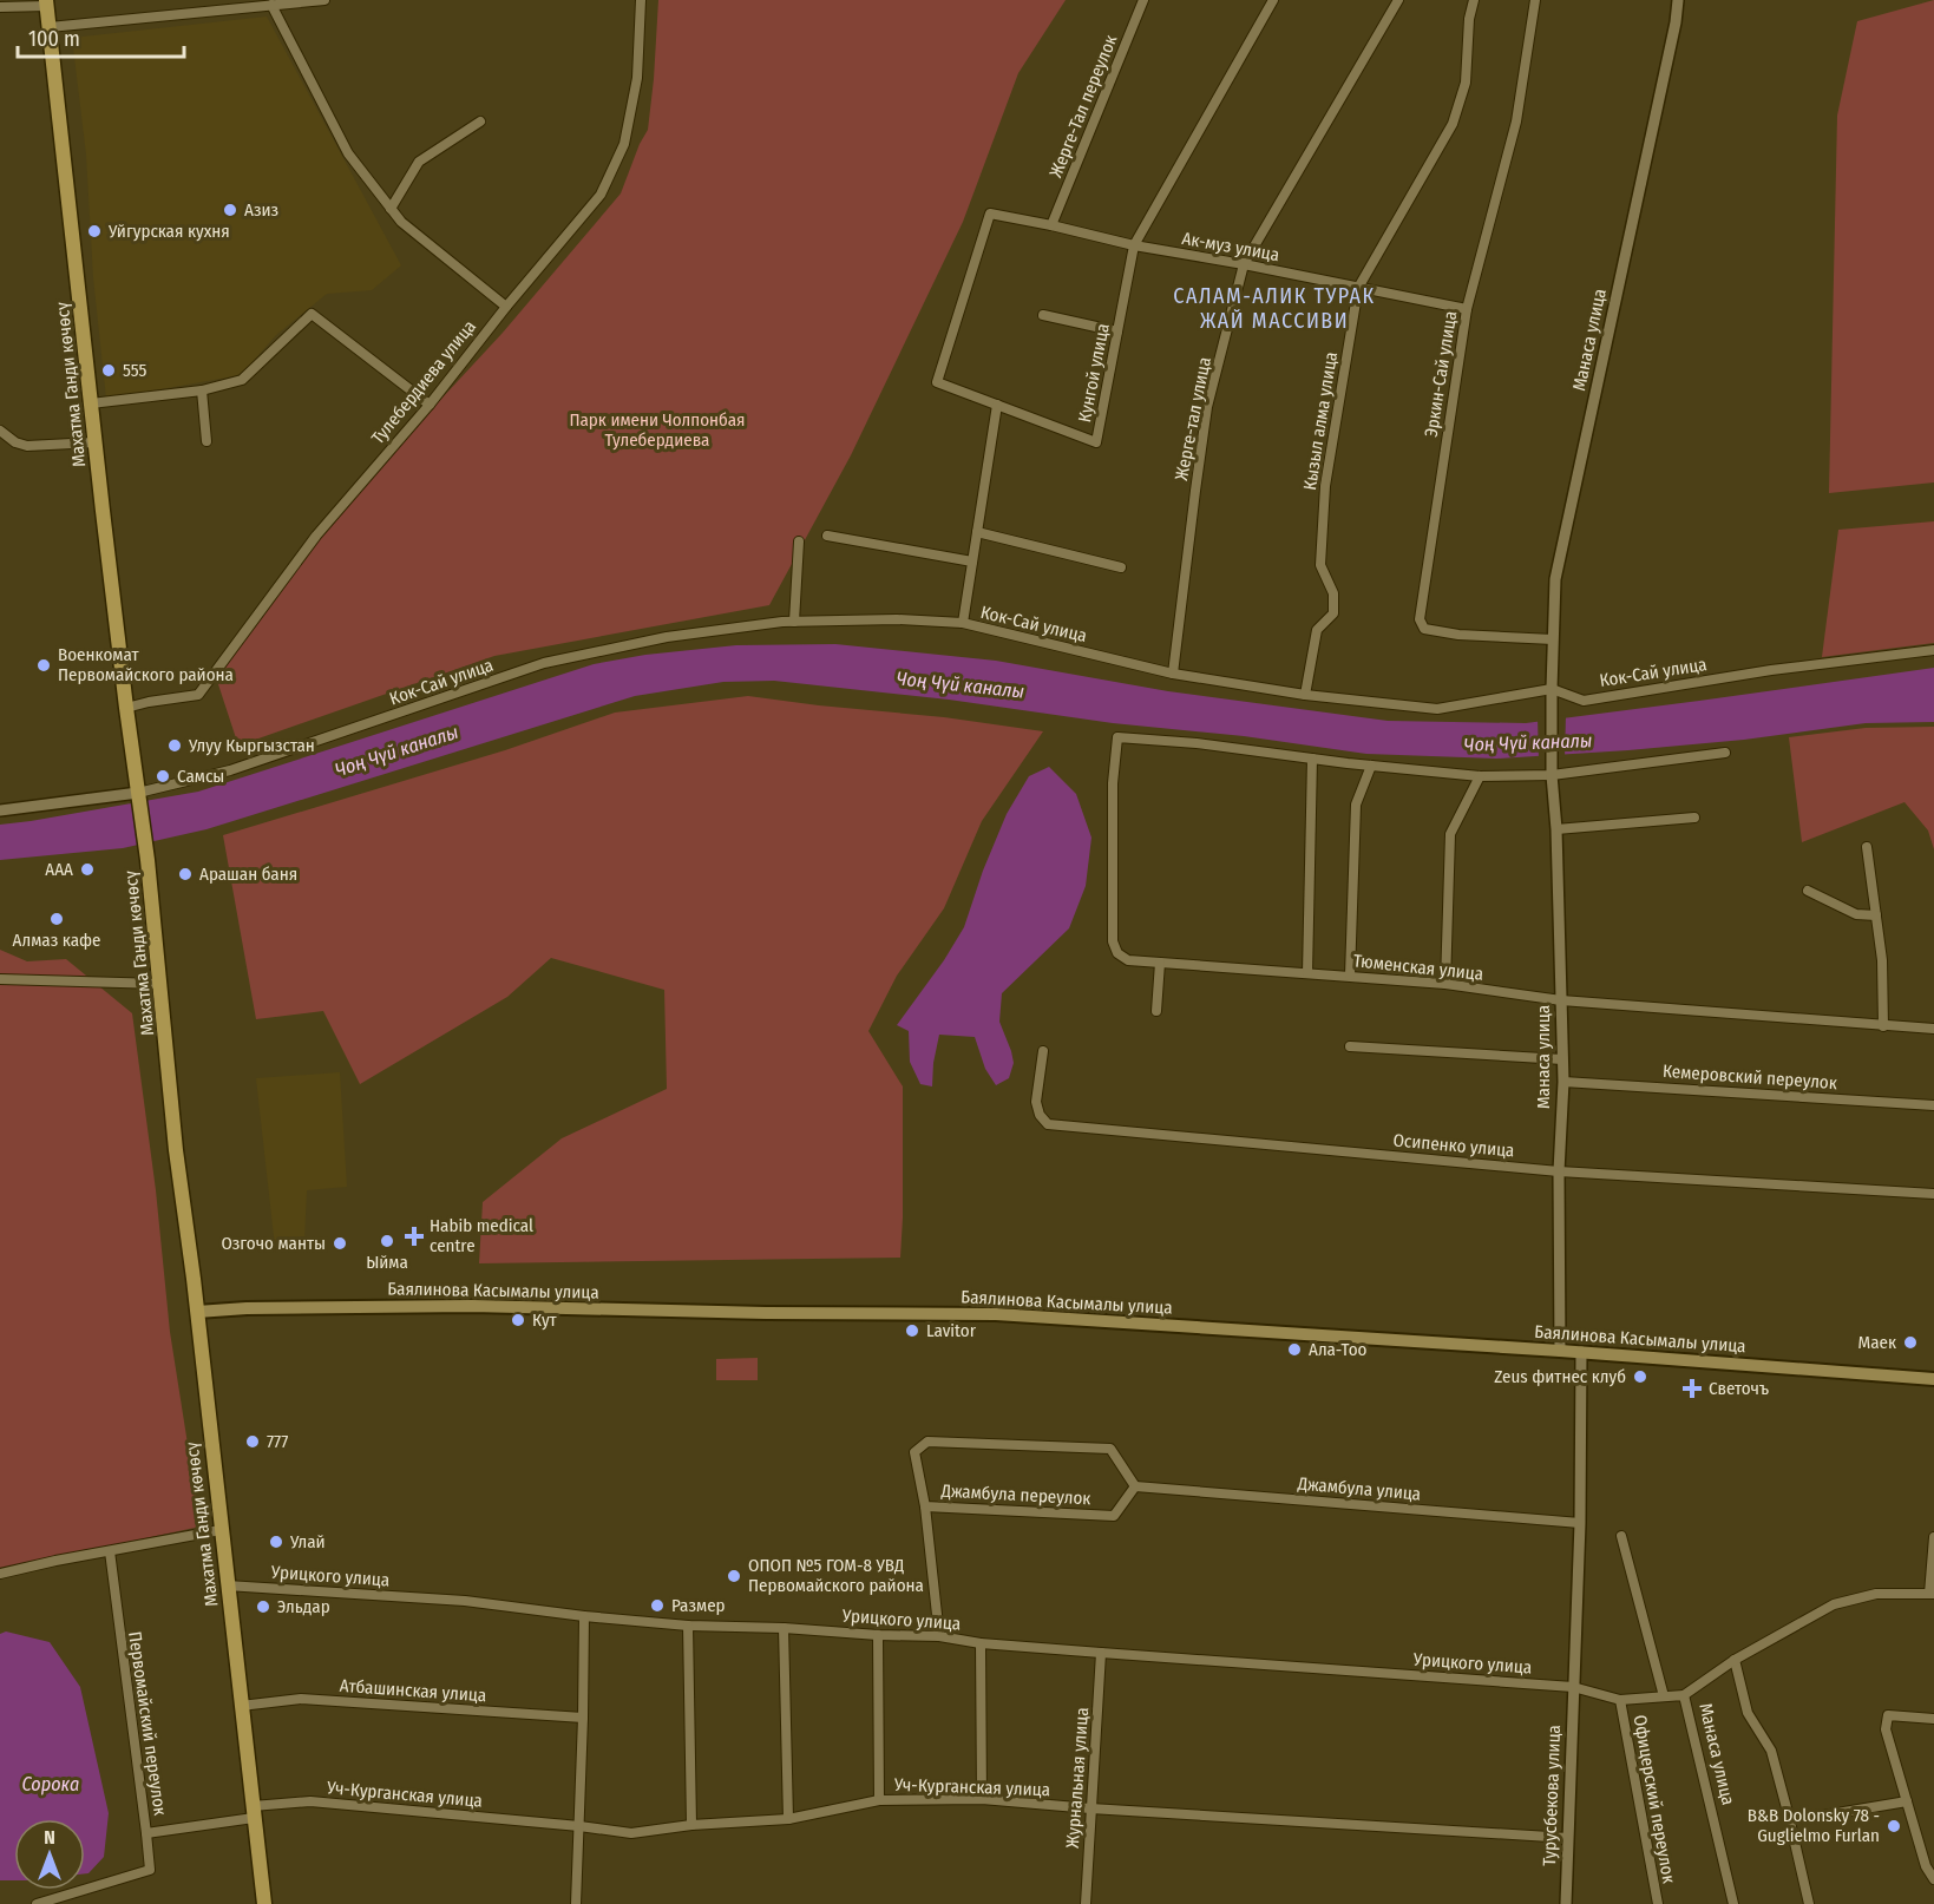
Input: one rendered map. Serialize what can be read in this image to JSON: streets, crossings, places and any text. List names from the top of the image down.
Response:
{
  "streets": {
    "main road": ["Махатма Ганди көчөсү", "Баялинова Касымалы улица"],
    "street": [
      "Жерге-Тал переулок",
      "Ак-муз улица",
      "Манаса улица",
      "Кунгой улица",
      "Эркин-Сай улица",
      "Тулебердиева улица",
      "Жерге-тал улица",
      "Кызыл алма улица",
      "Кок-Сай улица",
      "Тюменская улица",
      "Кемеровский переулок",
      "Осипенко улица",
      "Джамбула улица",
      "Джамбула переулок",
      "Урицкого улица",
      "Атбашинская улица",
      "Первомайский переулок",
      "Журнальная улица",
      "Уч-Курганская улица",
      "Турусбекова улица",
      "Офицерский переулок"
    ]
  },
  "crossings": [
    ["Жерге-Тал переулок", "Ак-муз улица"],
    ["Ак-муз улица", "Кунгой улица"],
    ["Ак-муз улица", "Эркин-Сай улица"],
    ["Ак-муз улица", "Жерге-тал улица"],
    ["Ак-муз улица", "Кызыл алма улица"],
    ["Манаса улица", "Эркин-Сай улица"],
    ["Манаса улица", "Кок-Сай улица"],
    ["Манаса улица", "Тюменская улица"],
    ["Манаса улица", "Кемеровский переулок"],
    ["Манаса улица", "Осипенко улица"],
    ["Манаса улица", "Баялинова Касымалы улица"],
    ["Манаса улица", "Урицкого улица"],
    ["Манаса улица", "Турусбекова улица"],
    ["Манаса улица", "Офицерский переулок"],
    ["Тулебердиева улица", "Махатма Ганди көчөсү"],
    ["Махатма Ганди көчөсү", "Кок-Сай улица"],
    ["Махатма Ганди көчөсү", "Баялинова Касымалы улица"],
    ["Махатма Ганди көчөсү", "Урицкого улица"],
    ["Махатма Ганди көчөсү", "Атбашинская улица"],
    ["Махатма Ганди көчөсү", "Первомайский переулок"],
    ["Махатма Ганди көчөсү", "Уч-Курганская улица"],
    ["Жерге-тал улица", "Кок-Сай улица"],
    ["Кызыл алма улица", "Кок-Сай улица"],
    ["Джамбула улица", "Джамбула переулок"],
    ["Урицкого улица", "Журнальная улица"],
    ["Урицкого улица", "Турусбекова улица"],
    ["Первомайский переулок", "Уч-Курганская улица"],
    ["Журнальная улица", "Уч-Курганская улица"],
    ["Уч-Курганская улица", "Турусбекова улица"]
  ],
  "districts": ["САЛАМ-АЛИК ТУРАК ЖАЙ МАССИВИ"],
  "water": ["Чоң Чүй каналы", "Сорока"],
  "parks": ["Парк имени Чолпонбая Тулебердиева"],
  "places": {
    "other": [
      "Азиз",
      "Уйгурская кухня",
      "555",
      "Военкомат Первомайского района",
      "Улуу Кыргызстан",
      "Самсы",
      "ААА",
      "Арашан баня",
      "Алмаз кафе",
      "Ыйма",
      "Озгочо манты",
      "Кут",
      "Lavitor",
      "Маек",
      "Ала-Тоо",
      "Zeus фитнес клуб",
      "777",
      "Улай",
      "ОПОП №5 ГОМ-8 УВД Первомайского района",
      "Размер",
      "Эльдар",
      "B&B Dolonsky 78 - Guglielmo Furlan"
    ],
    "health": ["Habib medical centre", "Светочъ"]
  },
  "scale_bar": "100 m",
  "north": "top"
}
